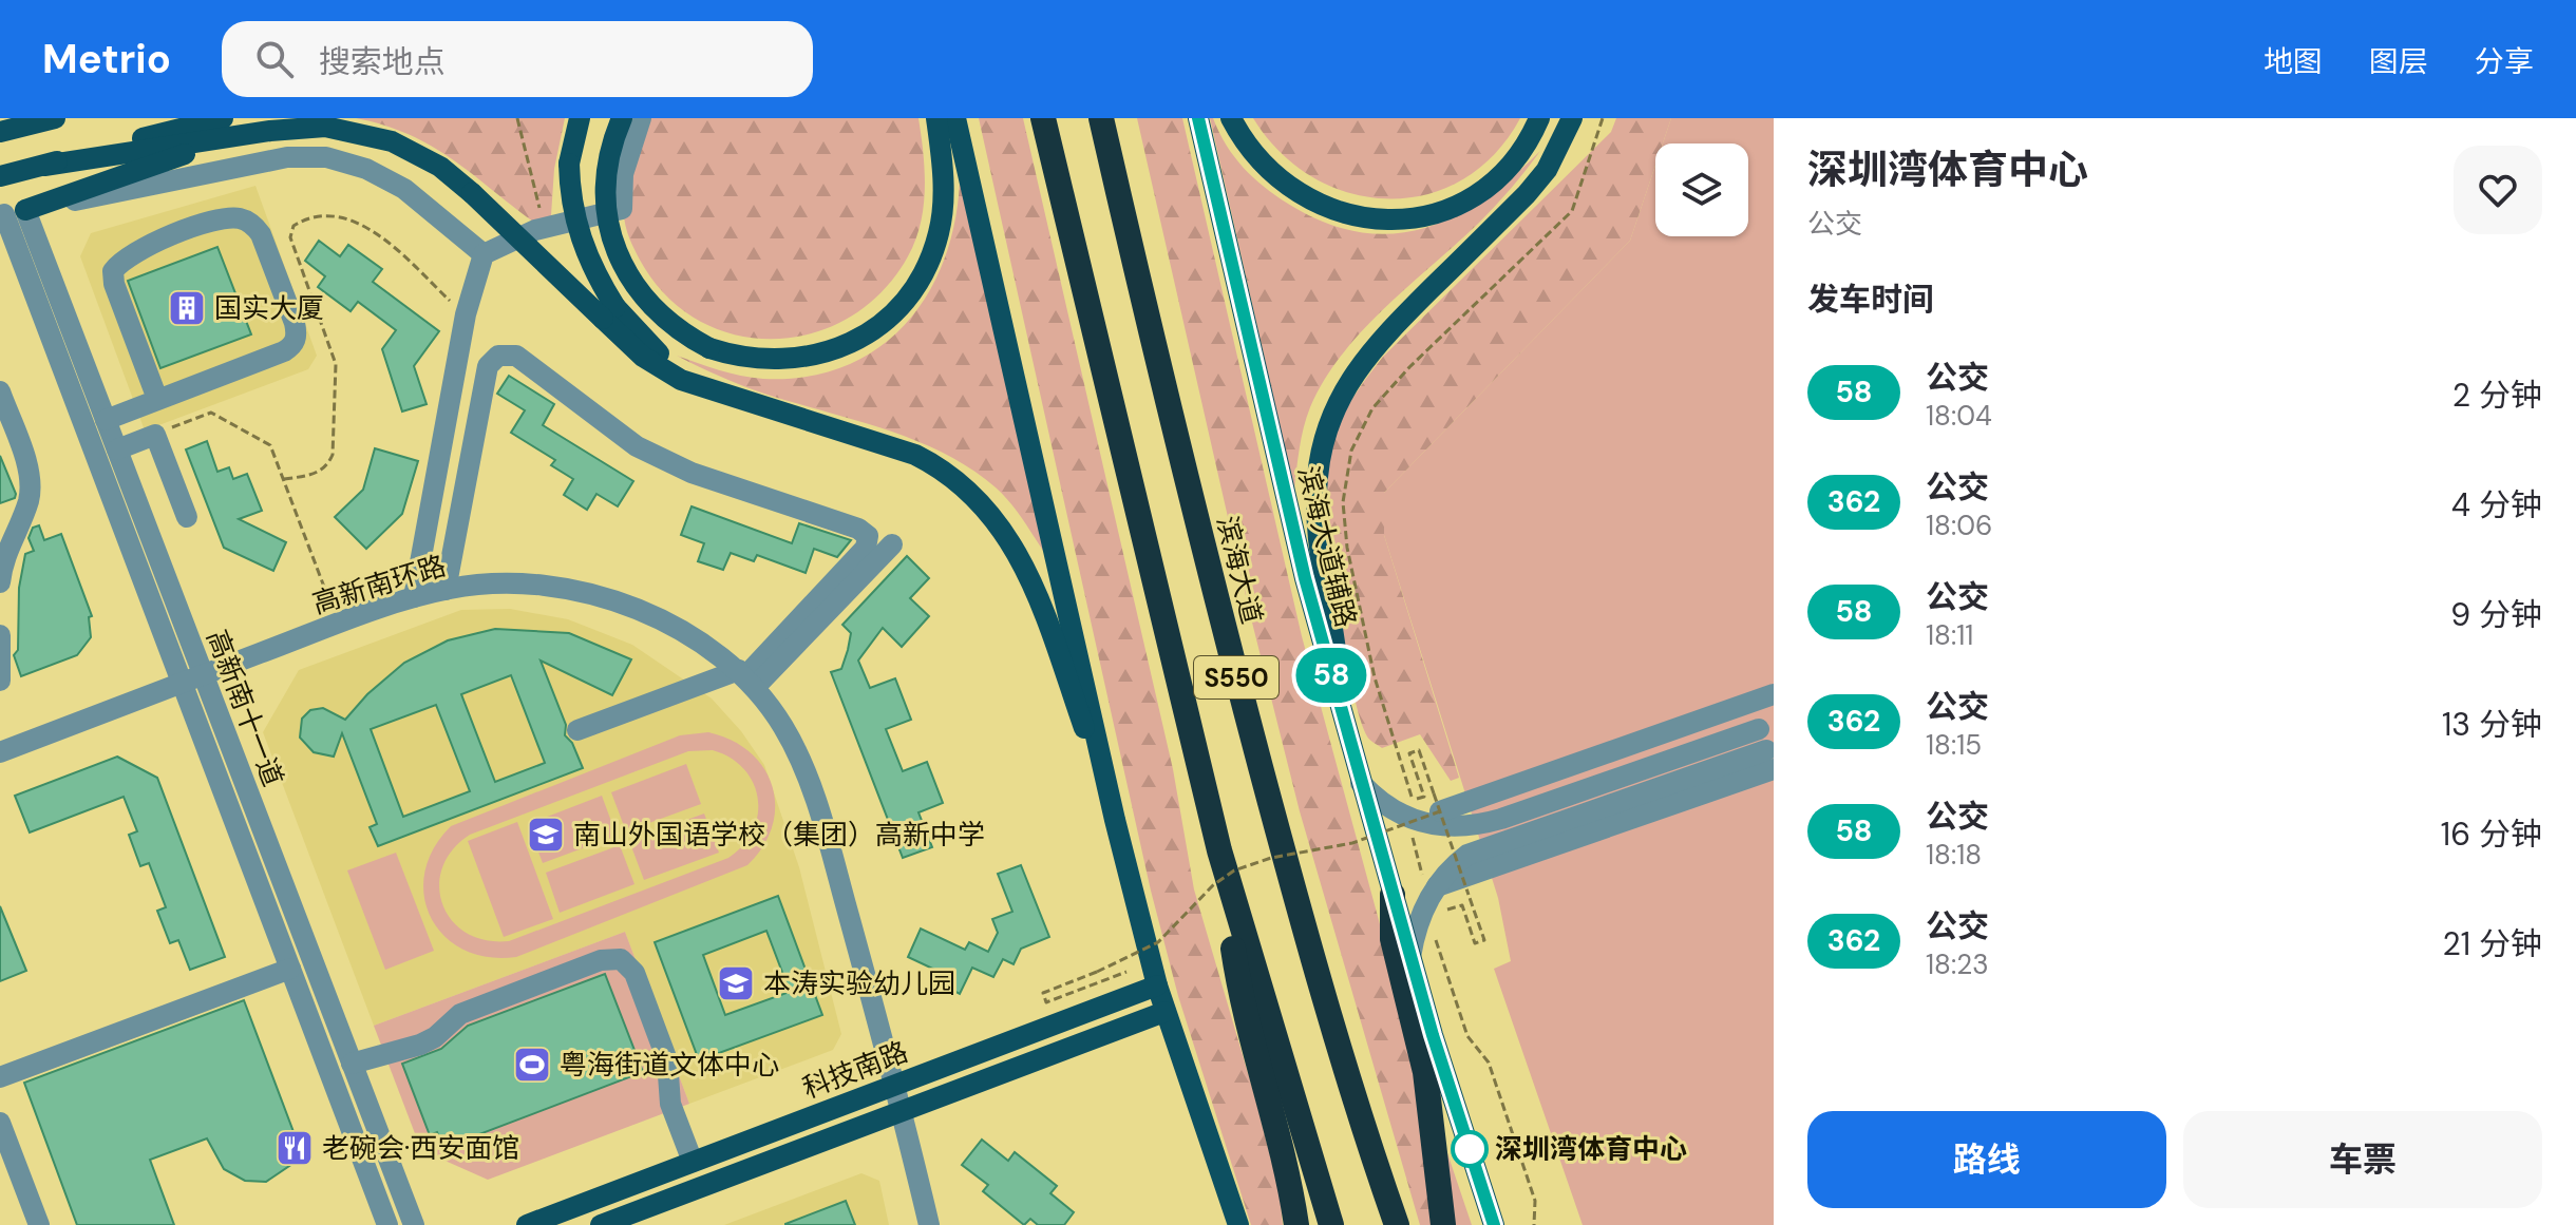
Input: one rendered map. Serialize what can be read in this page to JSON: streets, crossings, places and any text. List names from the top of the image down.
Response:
{
  "streets": {
    "highway": ["滨海大道", "S550"],
    "main road": ["滨海大道辅路", "科技南路"],
    "street": ["高新南环路", "高新南十一道"]
  },
  "crossings": [
    ["高新南环路", "高新南十一道"],
    ["高新南环路", "科技南路"]
  ],
  "places": {
    "building": ["国实大厦"],
    "school or university": ["南山外国语学校（集团）高新中学", "本涛实验幼儿园"],
    "sports": ["粤海街道文体中心"],
    "restaurant": ["老碗会·西安面馆"],
    "other": ["深圳湾体育中心"]
  },
  "lines": ["bus line 58"],
  "page": {
    "header": "Metrio",
    "search": "搜索地点",
    "nav": ["地图", "图层", "分享"],
    "on_map": "58",
    "heading": [
      ["深圳湾体育中心", "公交"],
      "发车时间"
    ],
    "list": [
      {
        "mark": "58",
        "name": "公交",
        "note": "18:04",
        "value": "2 分钟"
      },
      {
        "mark": "362",
        "name": "公交",
        "note": "18:06",
        "value": "4 分钟"
      },
      {
        "mark": "58",
        "name": "公交",
        "note": "18:11",
        "value": "9 分钟"
      },
      {
        "mark": "362",
        "name": "公交",
        "note": "18:15",
        "value": "13 分钟"
      },
      {
        "mark": "58",
        "name": "公交",
        "note": "18:18",
        "value": "16 分钟"
      },
      {
        "mark": "362",
        "name": "公交",
        "note": "18:23",
        "value": "21 分钟"
      }
    ],
    "buttons": ["路线", "车票"]
  }
}
